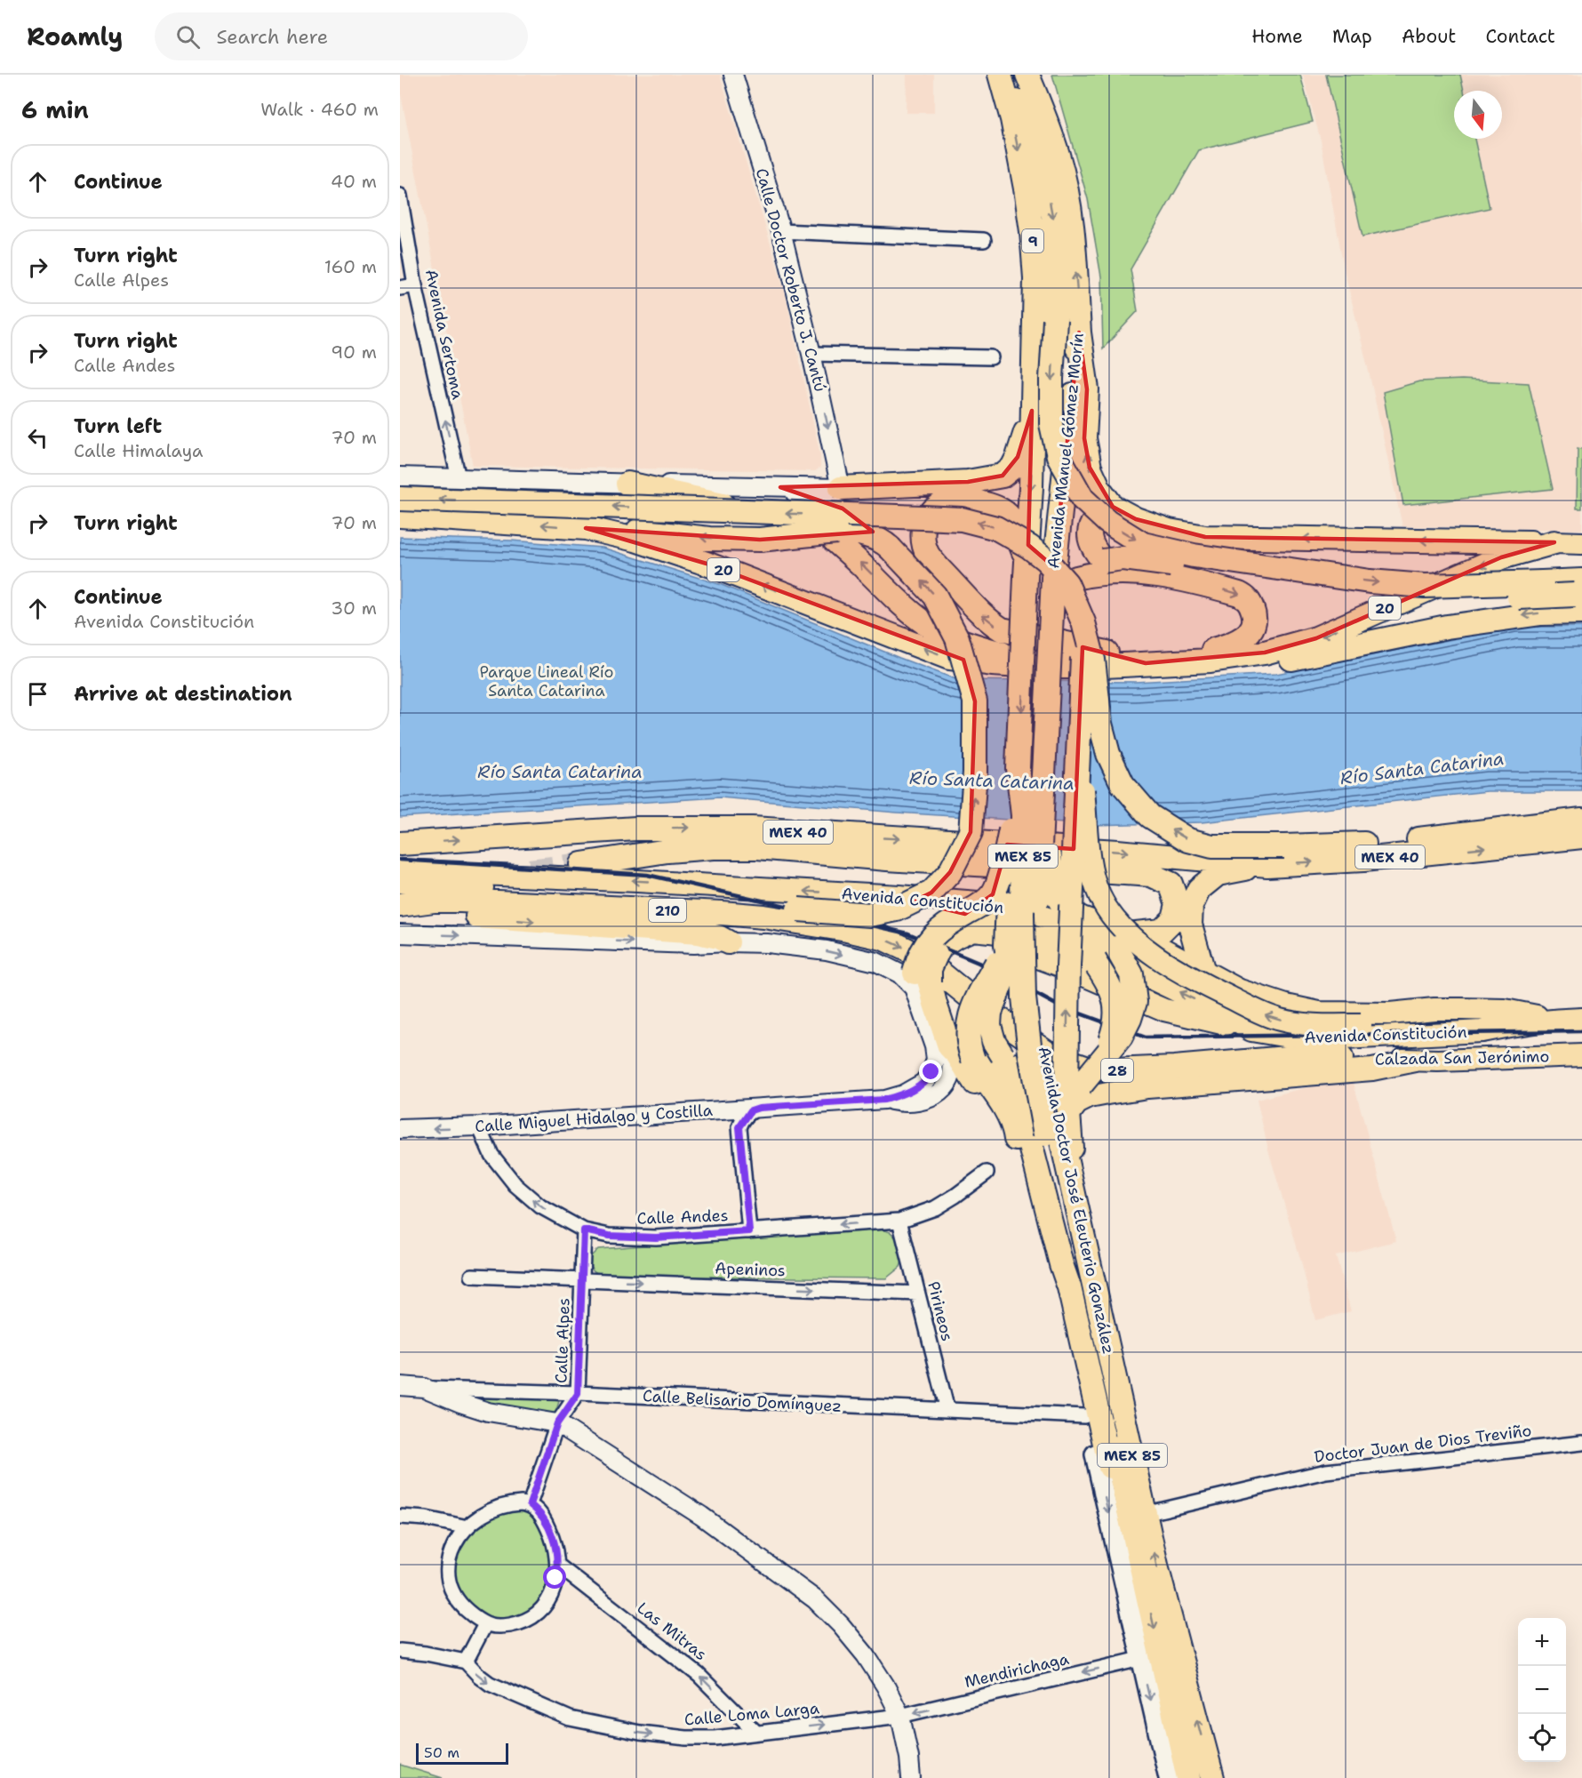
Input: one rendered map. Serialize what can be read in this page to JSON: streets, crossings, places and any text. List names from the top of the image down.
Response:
{
  "streets": {
    "highway": [
      "9",
      "Avenida Manuel Gómez Morín",
      "20",
      "MEX 40",
      "MEX 85",
      "210",
      "28",
      "Avenida Doctor José Eleuterio González"
    ],
    "main road": ["Avenida Constitución", "Calzada San Jerónimo"],
    "street": [
      "Calle Doctor Roberto J. Cantú",
      "Avenida Sertoma",
      "Calle Miguel Hidalgo y Costilla",
      "Calle Andes",
      "Apeninos",
      "Pirineos",
      "Calle Alpes",
      "Calle Belisario Domínguez",
      "Doctor Juan de Dios Treviño",
      "Las Mitras",
      "Mendirichaga",
      "Calle Loma Larga"
    ]
  },
  "crossings": [
    ["Avenida Manuel Gómez Morín", "Avenida Doctor José Eleuterio González"],
    ["MEX 85", "Mendirichaga"],
    ["Avenida Constitución", "Calzada San Jerónimo"],
    ["210", "28"],
    ["Calzada San Jerónimo", "28"],
    ["Calle Miguel Hidalgo y Costilla", "Calle Andes"],
    ["Avenida Doctor José Eleuterio González", "Doctor Juan de Dios Treviño"],
    ["Calle Andes", "Pirineos"],
    ["Calle Andes", "Calle Alpes"],
    ["Apeninos", "Pirineos"],
    ["Apeninos", "Calle Alpes"],
    ["Pirineos", "Calle Belisario Domínguez"],
    ["Calle Alpes", "Calle Belisario Domínguez"],
    ["Calle Alpes", "Las Mitras"],
    ["Las Mitras", "Calle Loma Larga"],
    ["Mendirichaga", "Calle Loma Larga"]
  ],
  "one_way": [
    "Avenida Sertoma",
    "Calle Andes",
    "Apeninos",
    "Las Mitras",
    "Mendirichaga",
    "Calle Loma Larga"
  ],
  "water": ["Río Santa Catarina"],
  "parks": ["Parque Lineal Río Santa Catarina"],
  "scale_bar": "50 m",
  "north": "bottom",
  "page": {
    "header": "Roamly",
    "search": "Search here",
    "nav": [
      "Home",
      "Map",
      "About",
      "Contact"
    ],
    "heading": ["6 min", "Walk · 460 m"],
    "list": [
      ["Continue", "40 m"],
      ["Turn right", "Calle Alpes", "160 m"],
      ["Turn right", "Calle Andes", "90 m"],
      ["Turn left", "Calle Himalaya", "70 m"],
      ["Turn right", "70 m"],
      ["Continue", "Avenida Constitución", "30 m"],
      "Arrive at destination"
    ],
    "map_buttons": ["+", "−"],
    "scale": "50 m"
  }
}
